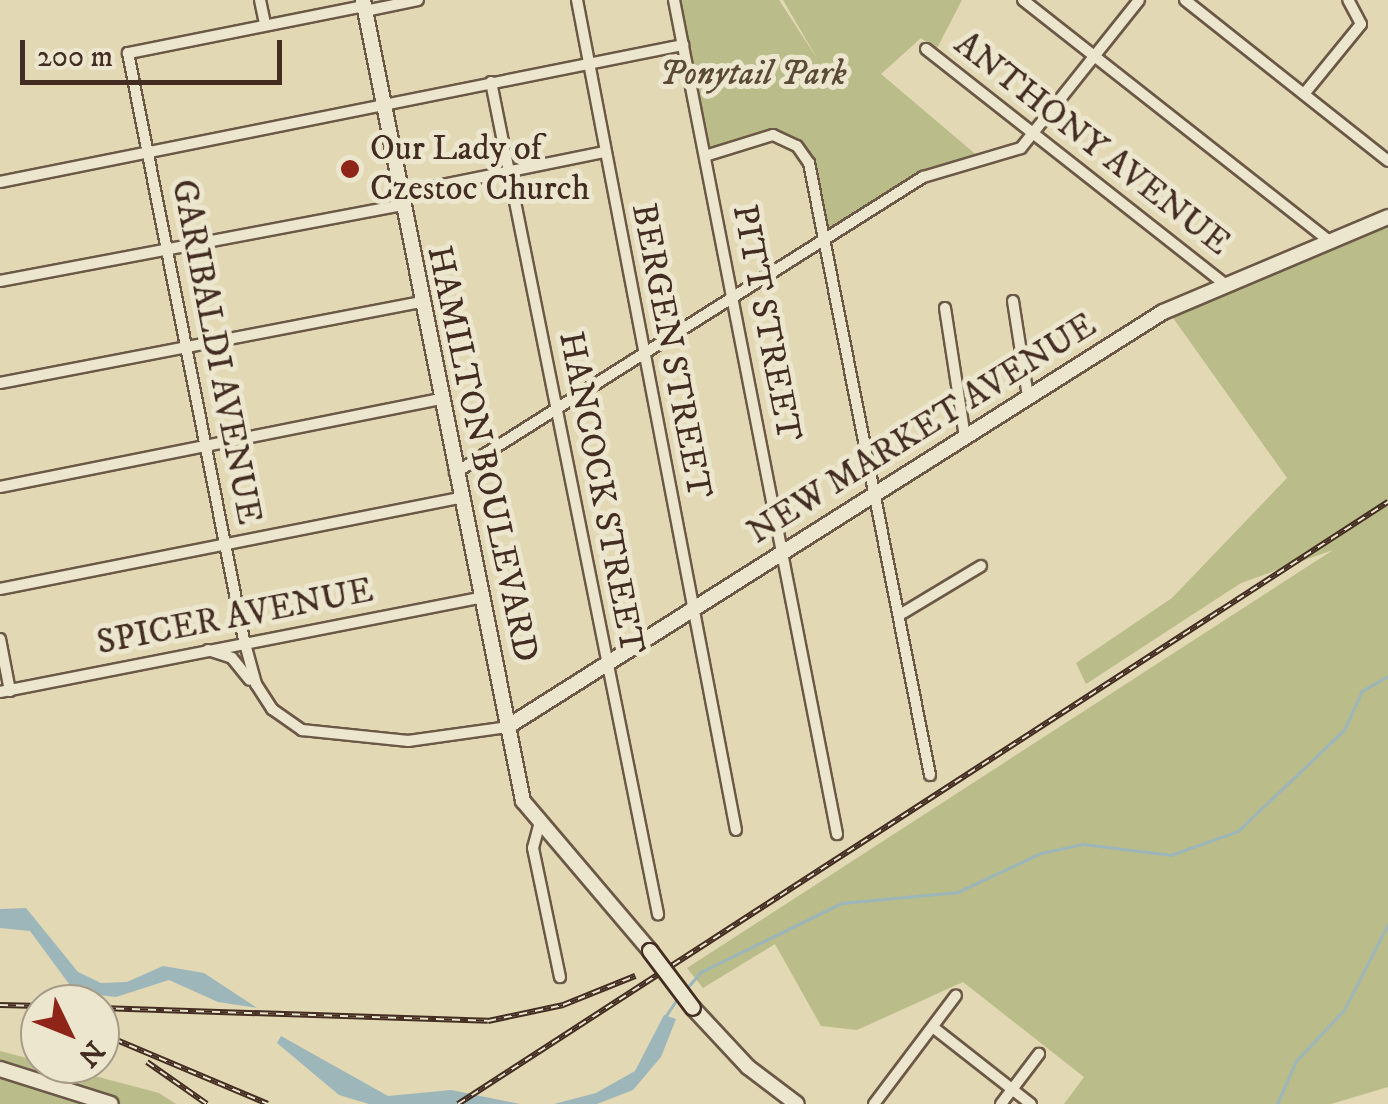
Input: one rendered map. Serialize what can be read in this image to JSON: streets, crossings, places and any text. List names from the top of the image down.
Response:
{
  "streets": {
    "main road": ["NEW MARKET AVENUE", "HAMILTON BOULEVARD"],
    "street": [
      "ANTHONY AVENUE",
      "PITT STREET",
      "BERGEN STREET",
      "GARIBALDI AVENUE",
      "HANCOCK STREET",
      "SPICER AVENUE"
    ]
  },
  "crossings": [
    ["ANTHONY AVENUE", "NEW MARKET AVENUE"],
    ["PITT STREET", "NEW MARKET AVENUE"],
    ["BERGEN STREET", "NEW MARKET AVENUE"],
    ["GARIBALDI AVENUE", "SPICER AVENUE"],
    ["NEW MARKET AVENUE", "HAMILTON BOULEVARD"],
    ["NEW MARKET AVENUE", "HANCOCK STREET"],
    ["HAMILTON BOULEVARD", "SPICER AVENUE"]
  ],
  "parks": ["Ponytail Park"],
  "places": ["Our Lady of Czestoc Church"],
  "scale_bar": "200 m",
  "north": "bottom right"
}
